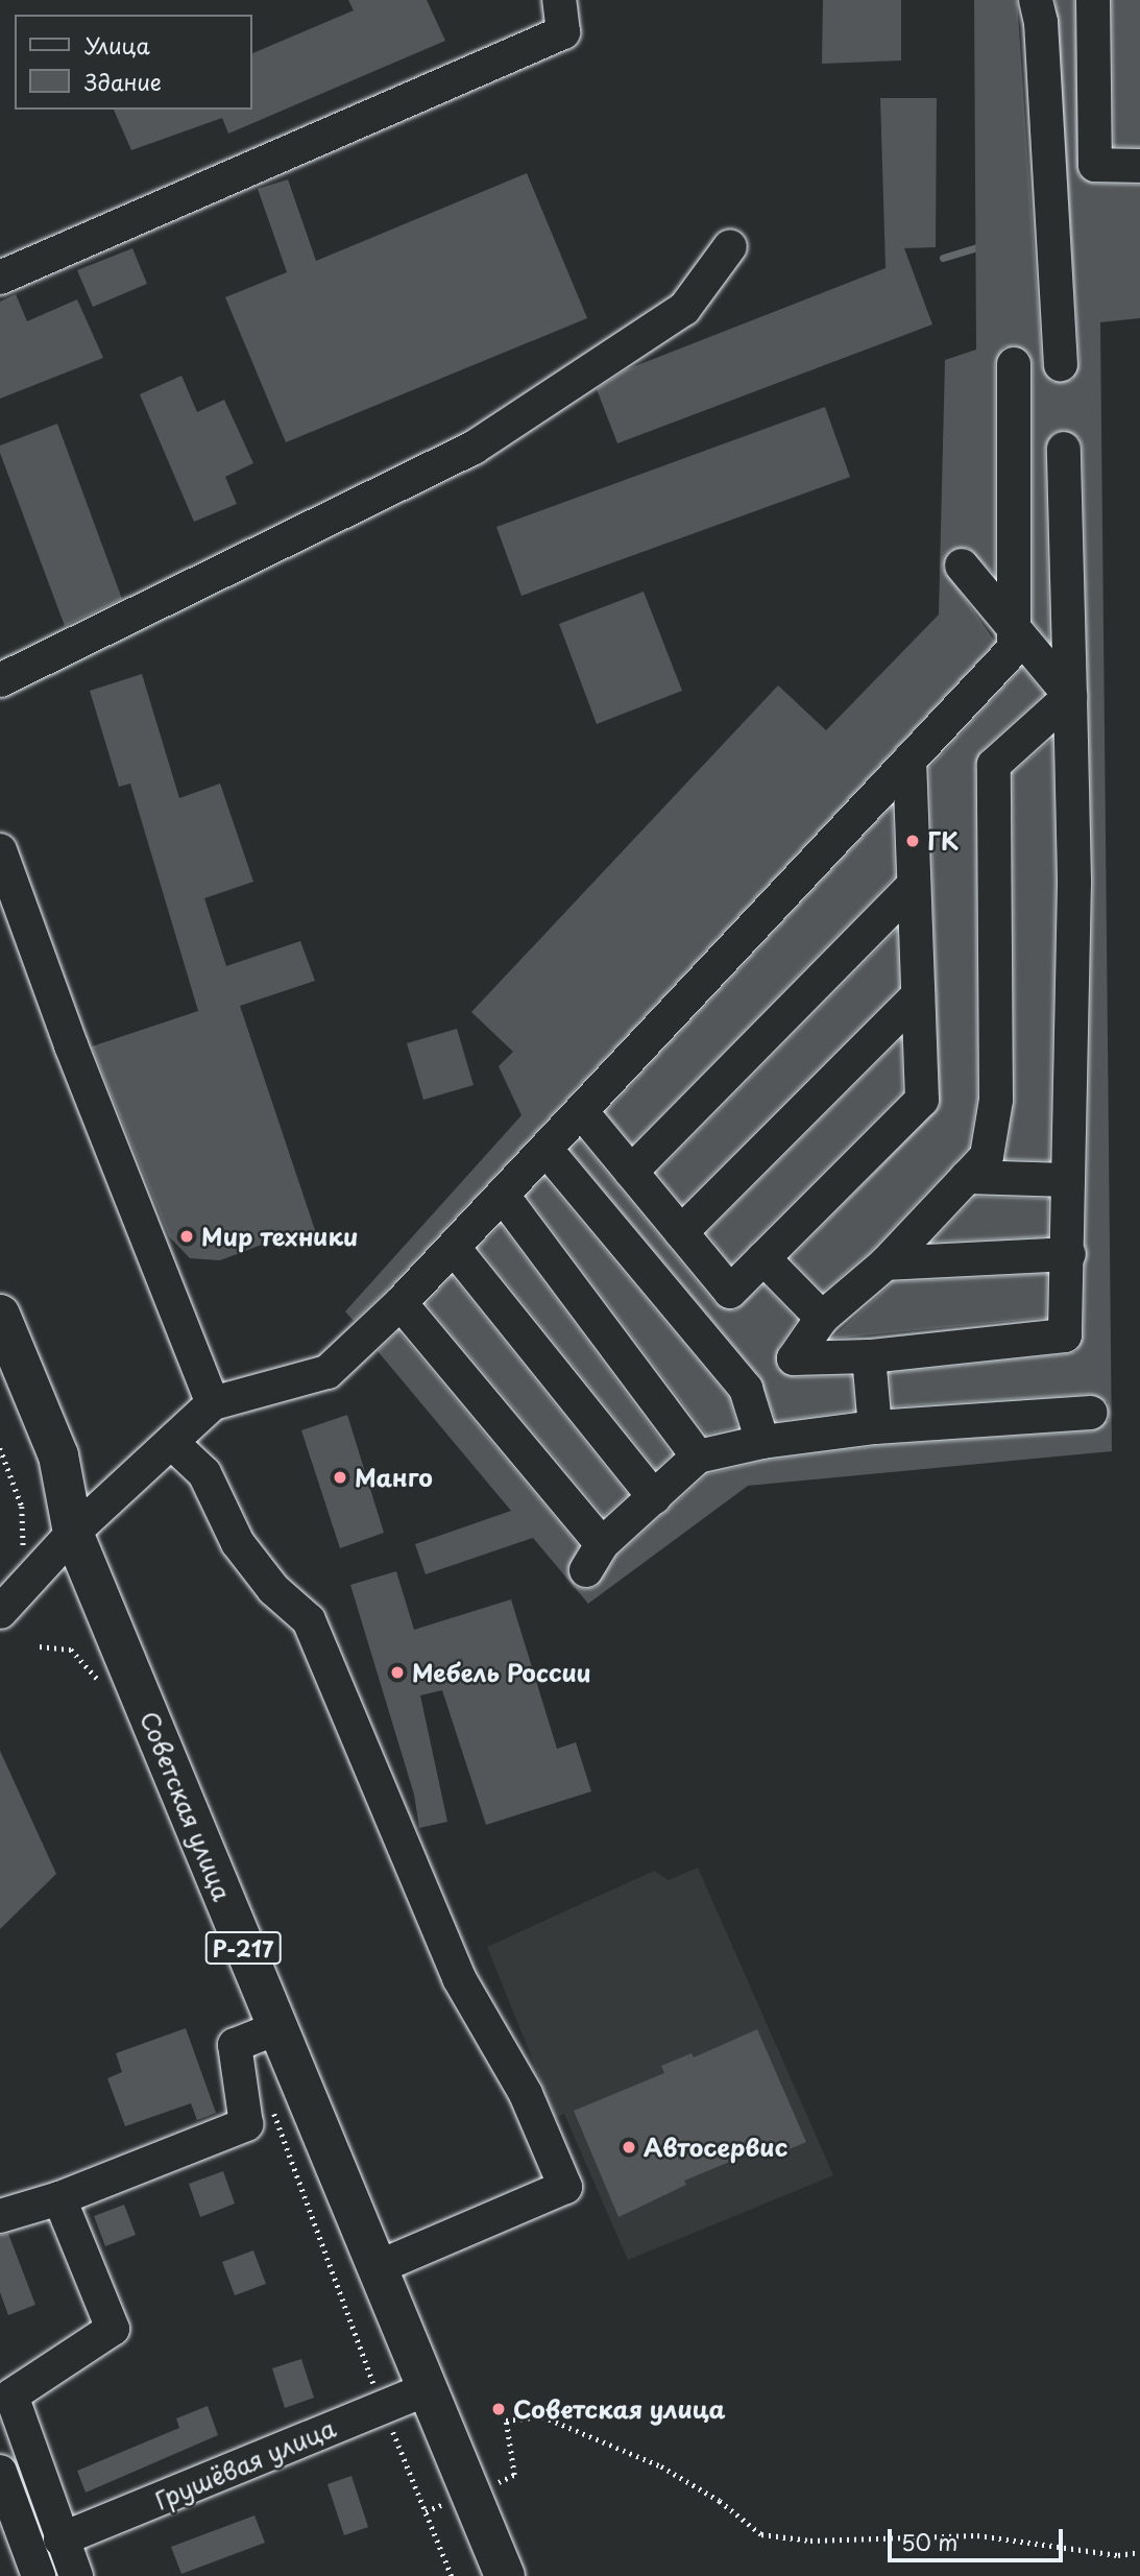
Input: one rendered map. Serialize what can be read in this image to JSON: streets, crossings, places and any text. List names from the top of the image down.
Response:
{
  "streets": {
    "highway": ["Советская улица", "Р-217"],
    "street": ["Грушёвая улица"]
  },
  "crossings": [
    ["Советская улица", "Грушёвая улица"]
  ],
  "places": [
    "ГК",
    "Мир техники",
    "Манго",
    "Мебель России",
    "Автосервис",
    "Советская улица"
  ],
  "legend": ["Улица", "Здание"],
  "scale_bar": "50 m"
}
